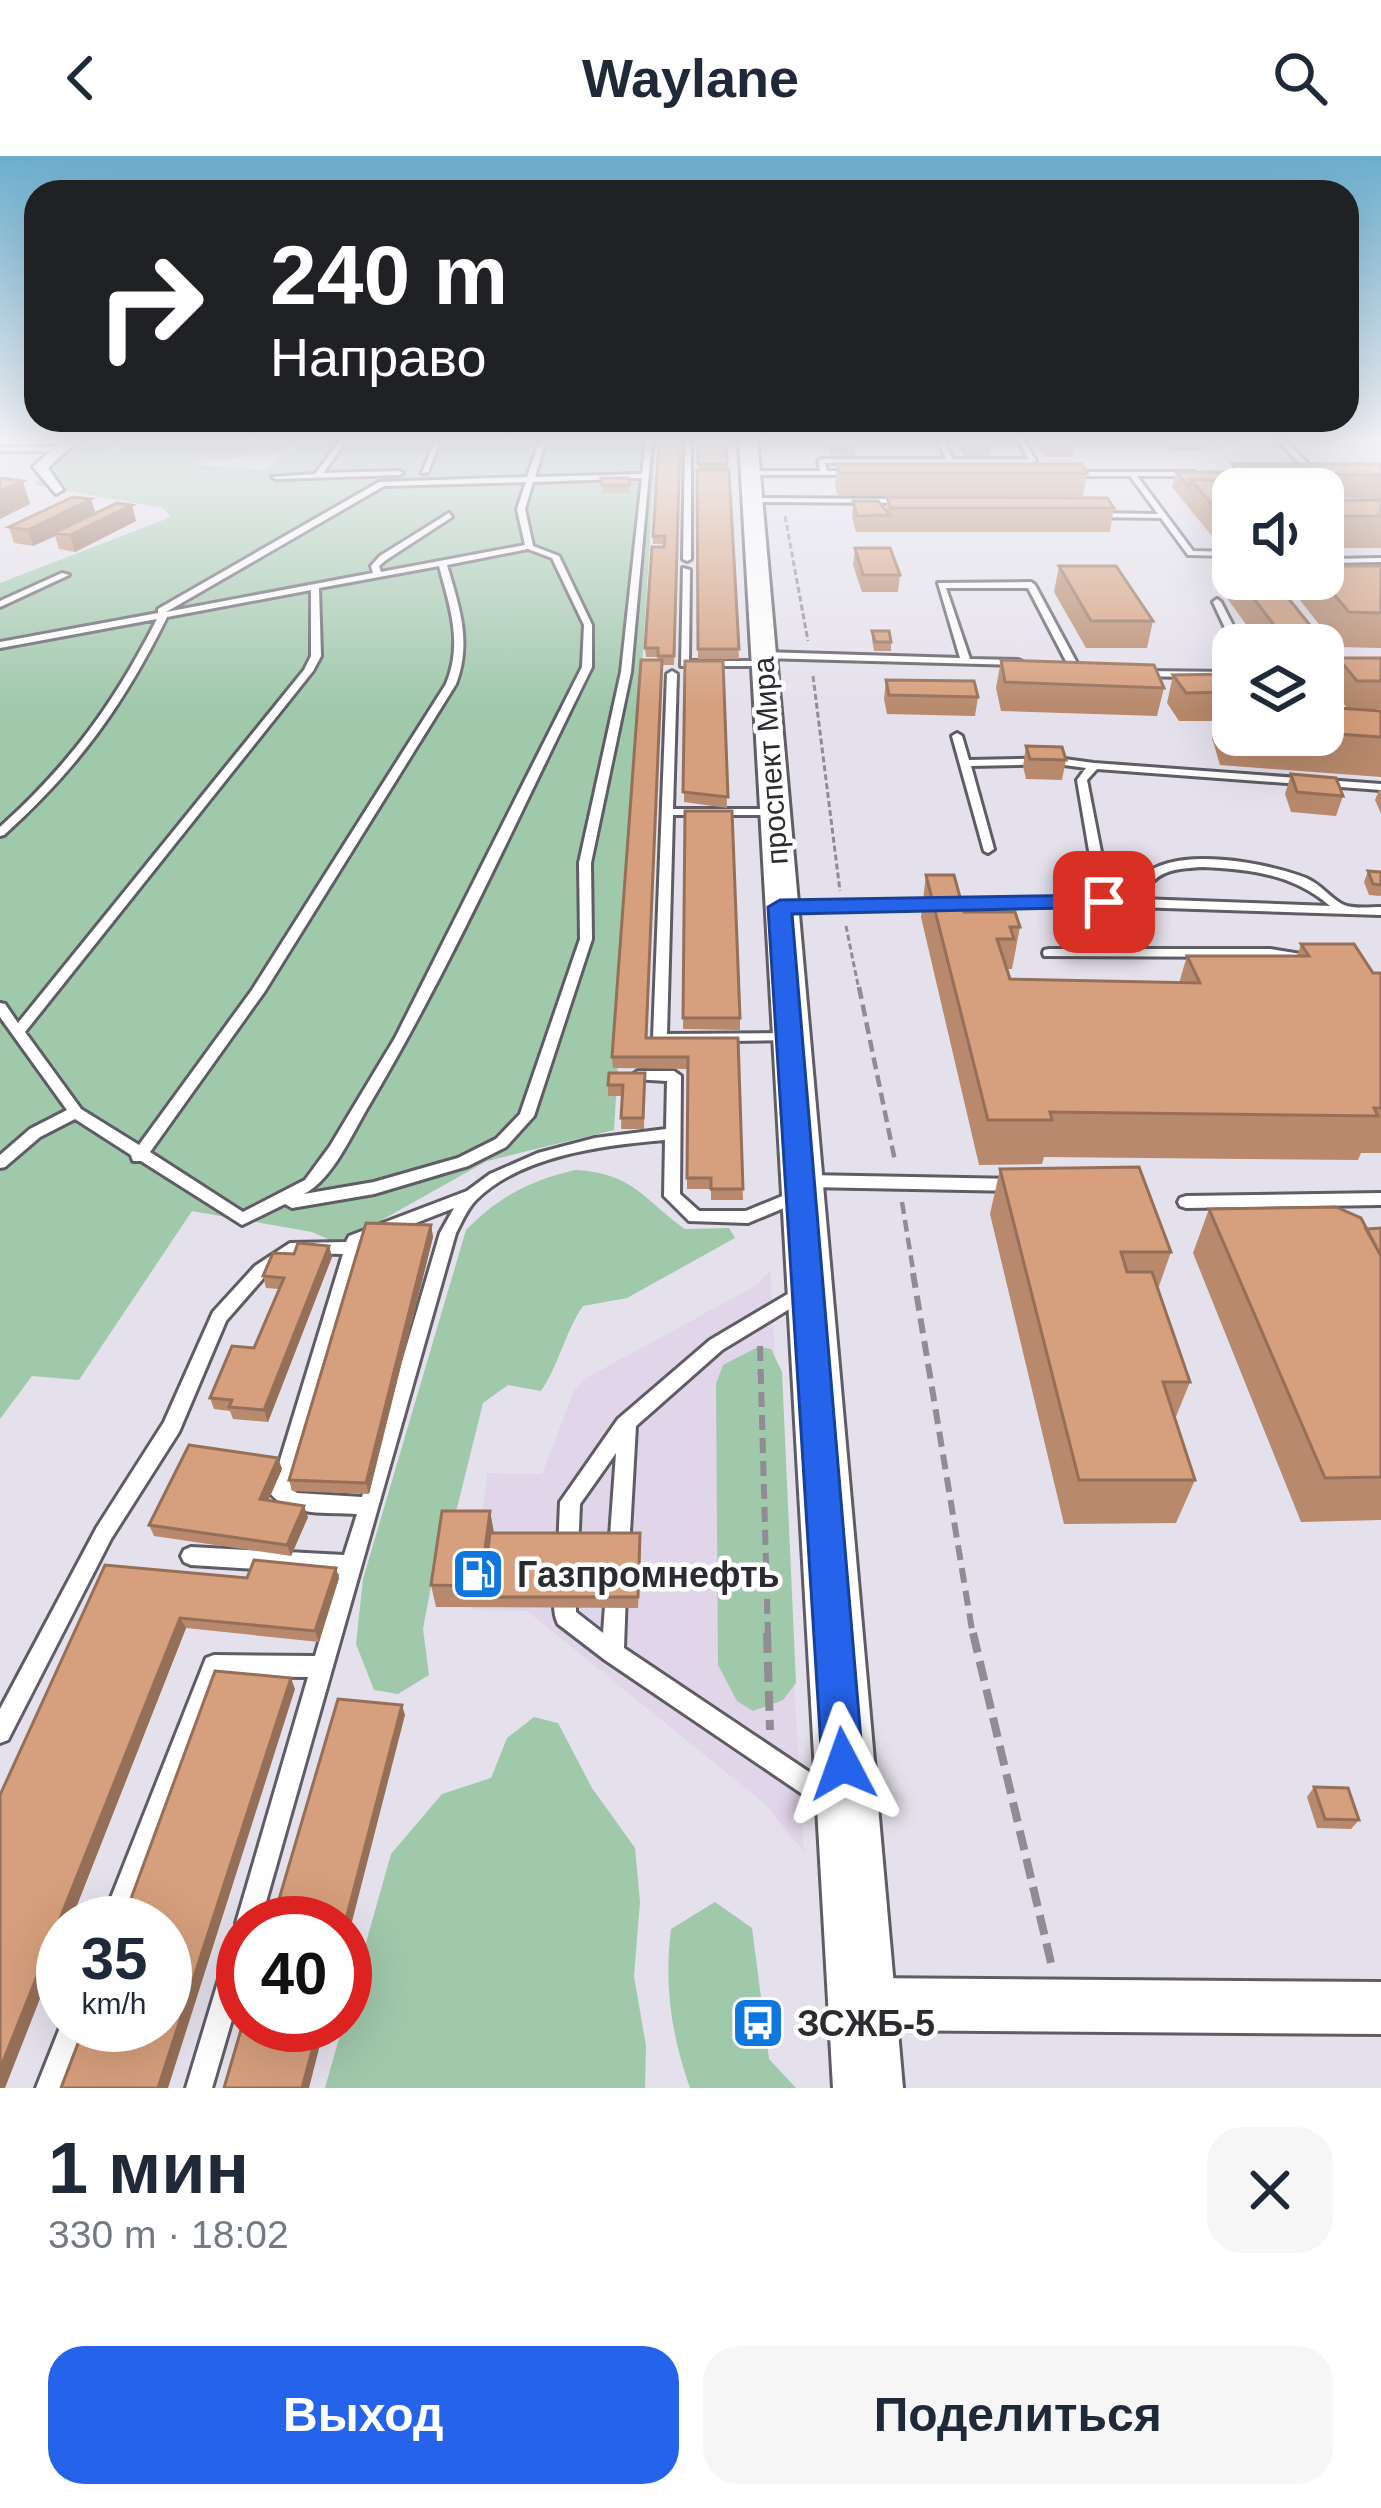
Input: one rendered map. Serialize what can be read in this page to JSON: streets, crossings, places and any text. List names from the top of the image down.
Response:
{
  "streets": {
    "street": ["проспект Мира"]
  },
  "places": {
    "fuel station": ["Газпромнефть"],
    "bus stop": ["ЗСЖБ-5"]
  },
  "page": {
    "header": "Waylane",
    "turn": ["240 m", "Направо"],
    "speed": "35 km/h",
    "limit": "40",
    "heading": ["1 мин", "330 m · 18:02"],
    "buttons": ["Выход", "Поделиться"]
  }
}
